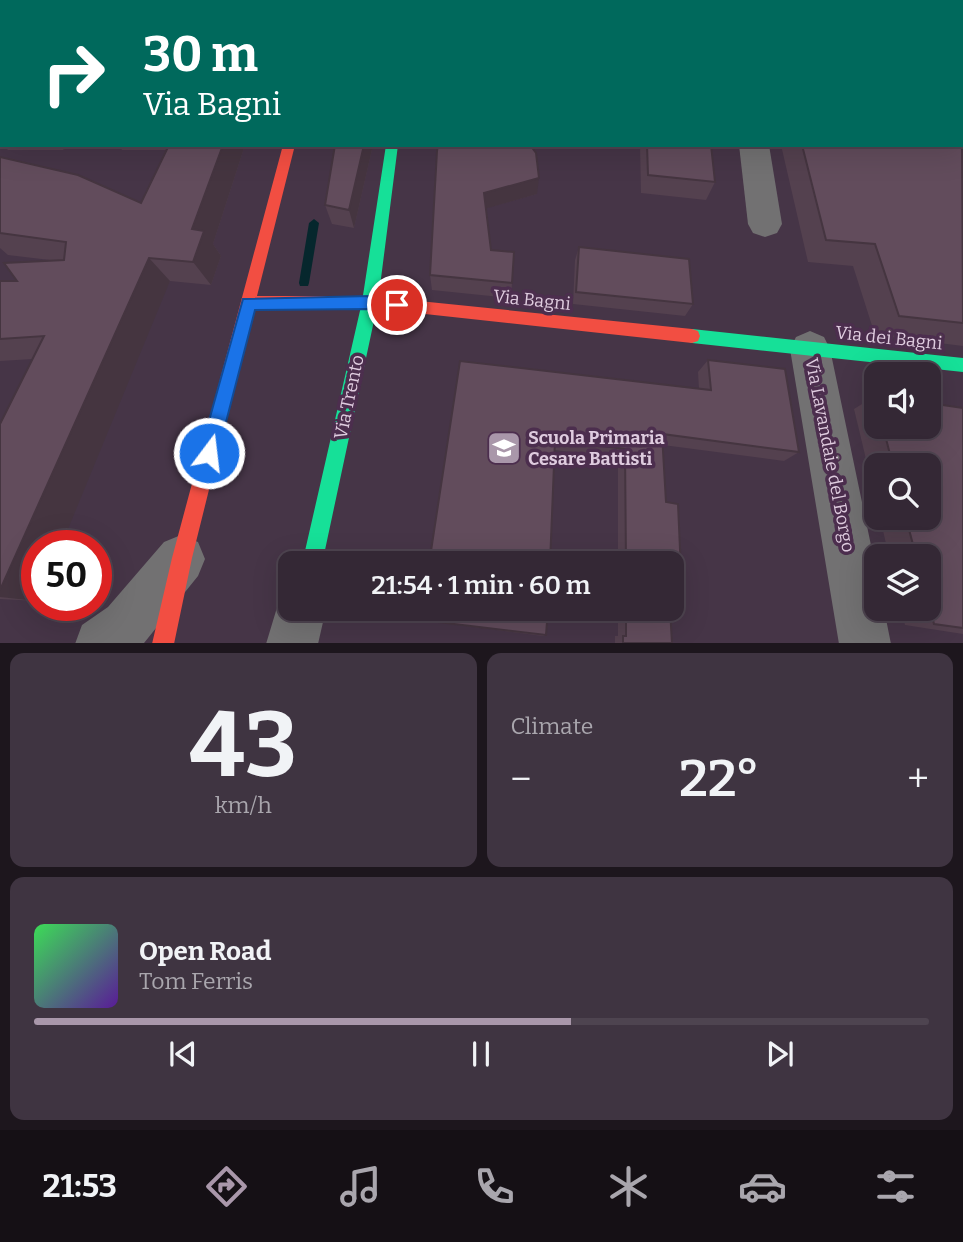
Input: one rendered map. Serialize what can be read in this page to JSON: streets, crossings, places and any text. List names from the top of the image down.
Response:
{
  "streets": {
    "street": [
      "Via Bagni",
      "Via dei Bagni",
      "Via Trento",
      "Via Lavandaie del Borgo"
    ]
  },
  "crossings": [
    ["Via Bagni", "Via dei Bagni"],
    ["Via Bagni", "Via Trento"],
    ["Via Bagni", "Via Lavandaie del Borgo"],
    ["Via dei Bagni", "Via Lavandaie del Borgo"]
  ],
  "places": {
    "school or university": ["Scuola Primaria Cesare Battisti"]
  },
  "page": {
    "turn": ["30 m", "Via Bagni"],
    "limit": "50",
    "trip": "21:54 · 1 min · 60 m",
    "tile": [
      ["43", "km/h"],
      "Climate"
    ],
    "heat": ["−", "22°", "+"],
    "song": ["Open Road", "Tom Ferris"],
    "tabs": "21:53"
  }
}
